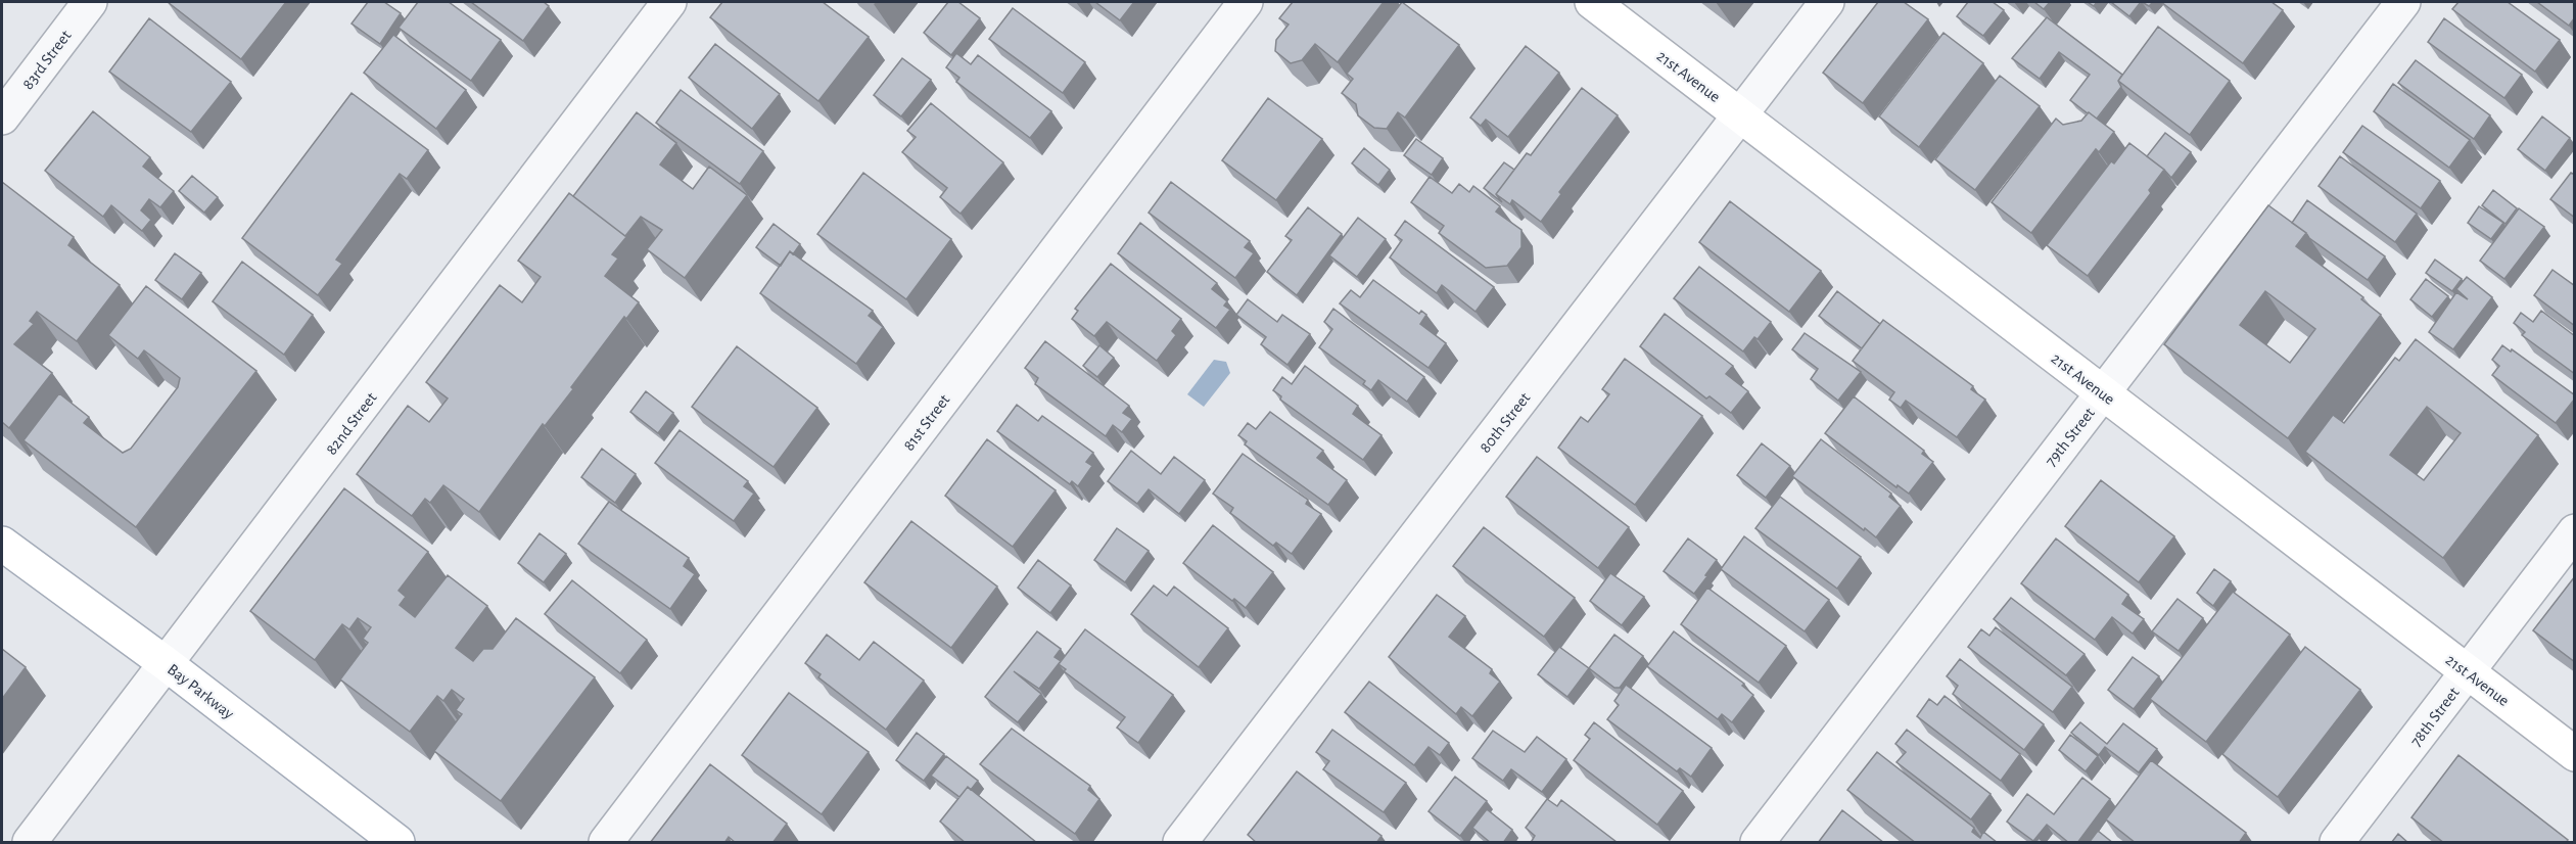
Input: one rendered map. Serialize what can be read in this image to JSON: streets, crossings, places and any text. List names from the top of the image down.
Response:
{
  "streets": {
    "street": [
      "83rd Street",
      "21st Avenue",
      "81st Street",
      "80th Street",
      "82nd Street",
      "79th Street",
      "Bay Parkway",
      "78th Street"
    ]
  },
  "crossings": [
    ["21st Avenue", "80th Street"],
    ["21st Avenue", "79th Street"],
    ["21st Avenue", "78th Street"],
    ["82nd Street", "Bay Parkway"]
  ]
}
